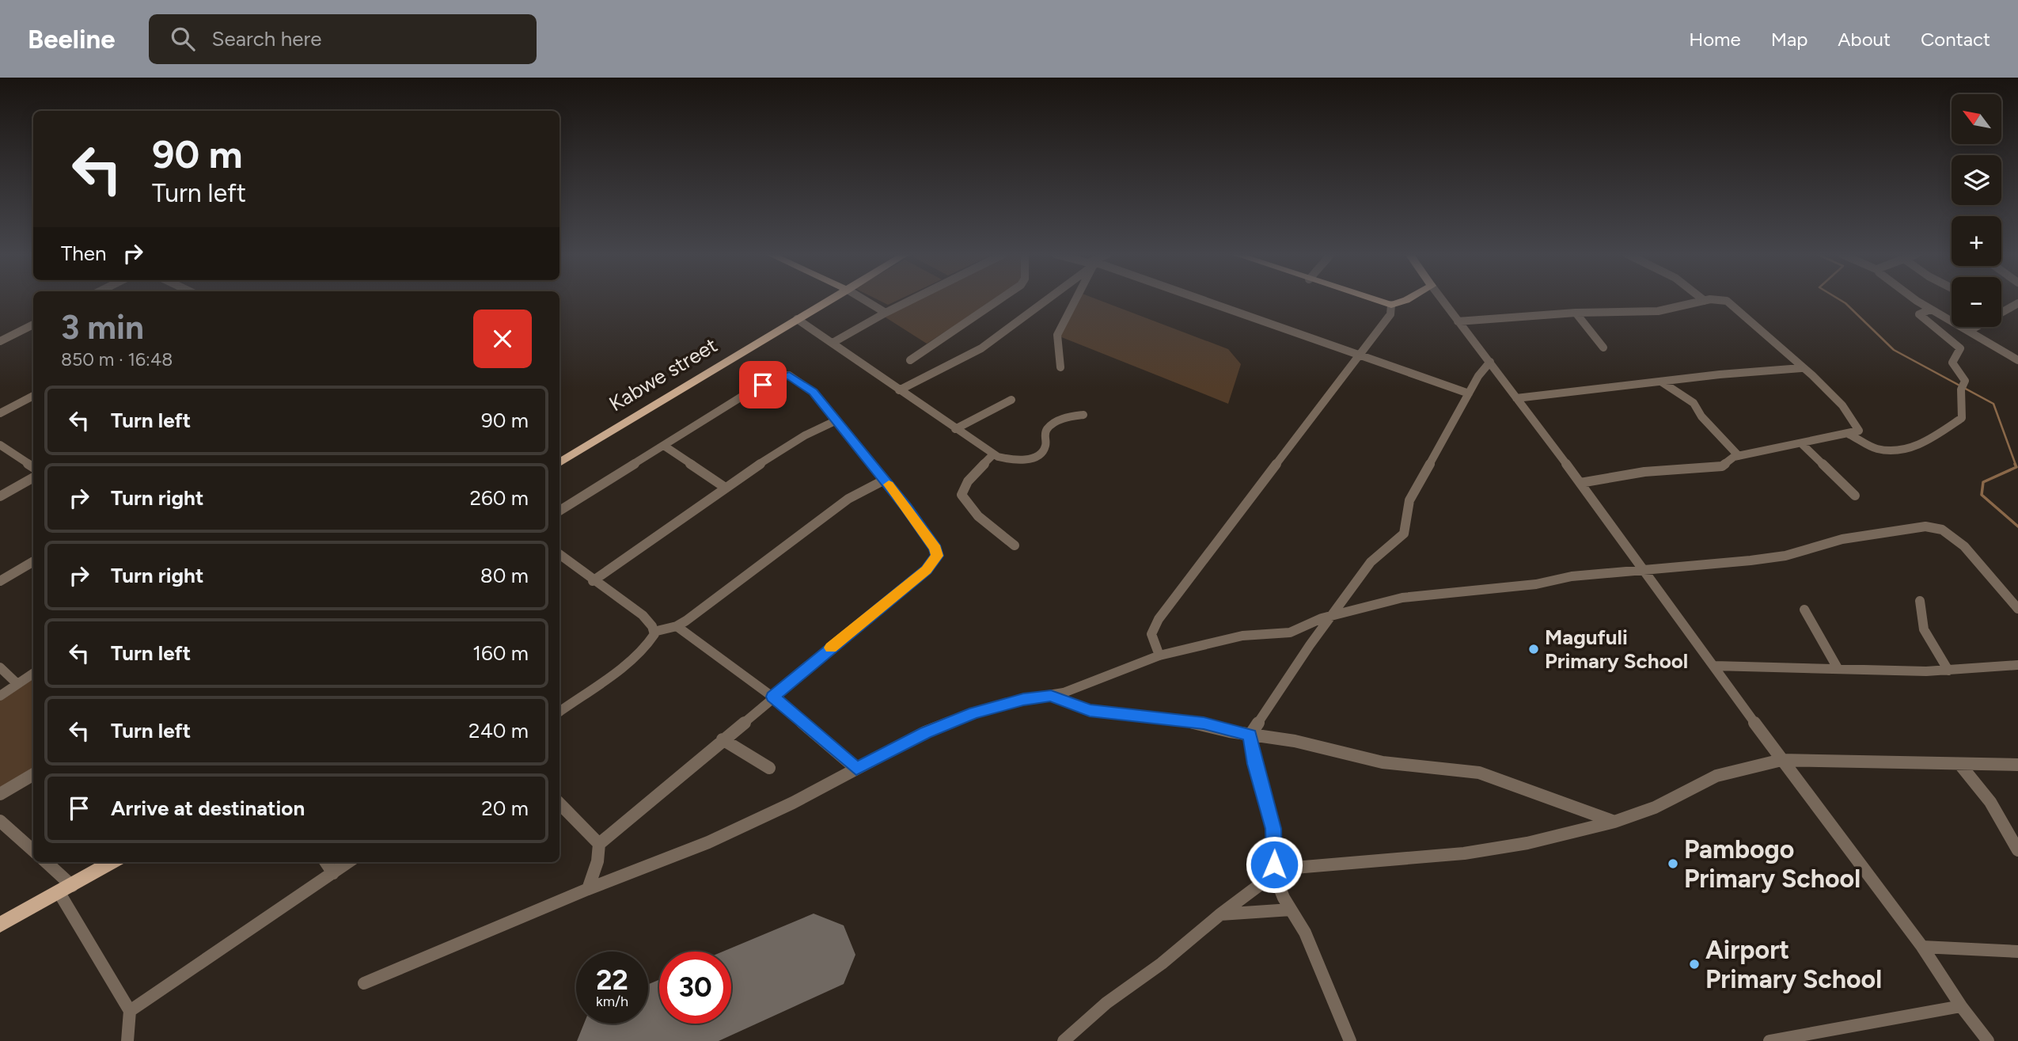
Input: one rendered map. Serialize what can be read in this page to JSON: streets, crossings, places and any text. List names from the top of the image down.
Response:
{
  "streets": {
    "main road": ["Kabwe street"]
  },
  "places": ["Magufuli Primary School", "Pambogo Primary School", "Airport Primary School"],
  "north": "top left",
  "page": {
    "header": "Beeline",
    "search": "Search here",
    "nav": [
      "Home",
      "Map",
      "About",
      "Contact"
    ],
    "map_buttons": ["+", "−"],
    "turn": ["90 m", "Turn left"],
    "then": "Then",
    "heading": ["3 min", "850 m · 16:48"],
    "list": [
      {
        "name": "Turn left",
        "value": "90 m"
      },
      {
        "name": "Turn right",
        "value": "260 m"
      },
      {
        "name": "Turn right",
        "value": "80 m"
      },
      {
        "name": "Turn left",
        "value": "160 m"
      },
      {
        "name": "Turn left",
        "value": "240 m"
      },
      {
        "name": "Arrive at destination",
        "value": "20 m"
      }
    ],
    "speed": "22 km/h",
    "limit": "30"
  }
}
